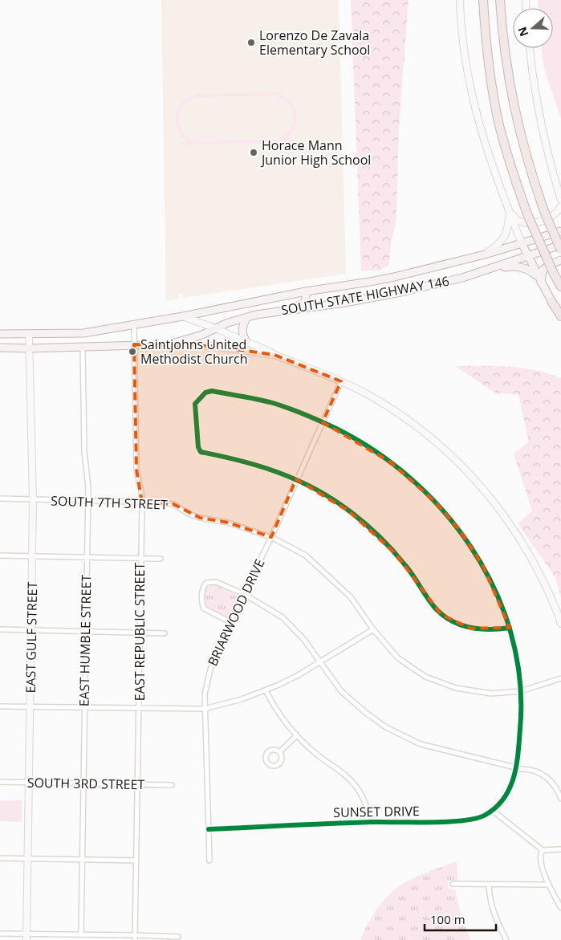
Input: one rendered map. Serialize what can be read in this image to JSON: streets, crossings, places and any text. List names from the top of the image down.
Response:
{
  "streets": {
    "main road": ["SOUTH STATE HIGHWAY 146", "EAST GULF STREET"],
    "street": [
      "SOUTH 7TH STREET",
      "BRIARWOOD DRIVE",
      "EAST REPUBLIC STREET",
      "EAST HUMBLE STREET",
      "SOUTH 3RD STREET",
      "SUNSET DRIVE"
    ]
  },
  "crossings": [
    ["SOUTH STATE HIGHWAY 146", "EAST REPUBLIC STREET"],
    ["SOUTH STATE HIGHWAY 146", "EAST GULF STREET"],
    ["SOUTH STATE HIGHWAY 146", "EAST HUMBLE STREET"],
    ["SOUTH 7TH STREET", "BRIARWOOD DRIVE"],
    ["SOUTH 7TH STREET", "EAST REPUBLIC STREET"],
    ["SOUTH 7TH STREET", "EAST GULF STREET"],
    ["SOUTH 7TH STREET", "EAST HUMBLE STREET"],
    ["SOUTH 7TH STREET", "SUNSET DRIVE"],
    ["BRIARWOOD DRIVE", "SUNSET DRIVE"],
    ["EAST REPUBLIC STREET", "SOUTH 3RD STREET"],
    ["EAST GULF STREET", "SOUTH 3RD STREET"],
    ["EAST HUMBLE STREET", "SOUTH 3RD STREET"]
  ],
  "places": ["Lorenzo De Zavala Elementary School", "Horace Mann Junior High School", "Saintjohns United Methodist Church"],
  "scale_bar": "100 m",
  "north": "left"
}
